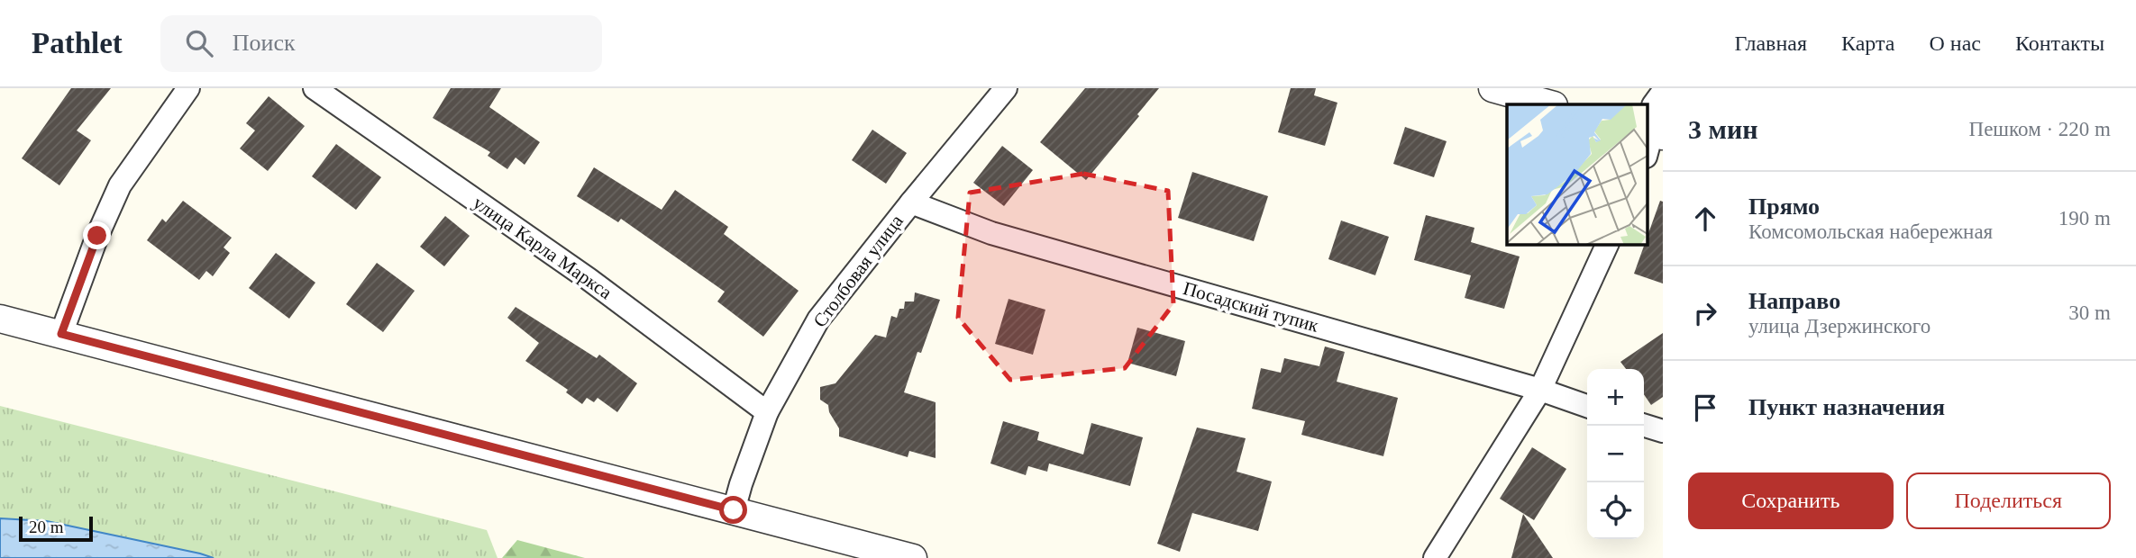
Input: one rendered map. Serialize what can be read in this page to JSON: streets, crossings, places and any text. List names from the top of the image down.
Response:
{
  "streets": {
    "street": ["улица Карла Маркса", "Столбовая улица", "Посадский тупик"]
  },
  "crossings": [
    ["улица Карла Маркса", "Столбовая улица"],
    ["Столбовая улица", "Посадский тупик"]
  ],
  "scale_bar": "20 m",
  "page": {
    "header": "Pathlet",
    "search": "Поиск",
    "nav": [
      "Главная",
      "Карта",
      "О нас",
      "Контакты"
    ],
    "heading": ["3 мин", "Пешком · 220 m"],
    "list": [
      ["Прямо", "Комсомольская набережная", "190 m"],
      ["Направо", "улица Дзержинского", "30 m"],
      "Пункт назначения"
    ],
    "map_buttons": ["+", "−"],
    "buttons": ["Сохранить", "Поделиться"],
    "scale": "20 m"
  }
}
